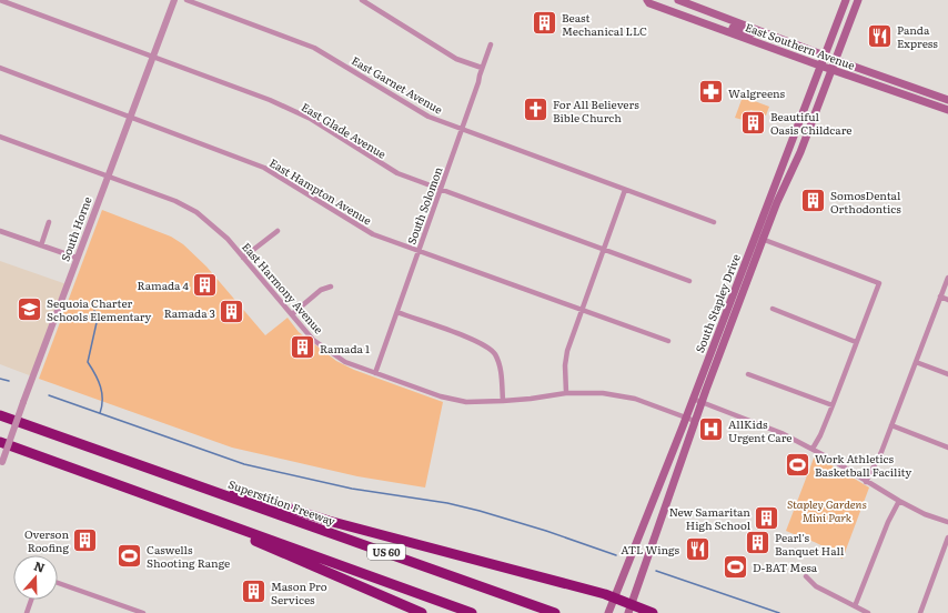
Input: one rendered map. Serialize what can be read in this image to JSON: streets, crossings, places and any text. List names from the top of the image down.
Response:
{
  "streets": {
    "highway": ["Superstition Freeway", "US 60"],
    "main road": ["East Southern Avenue", "South Stapley Drive"],
    "street": [
      "East Garnet Avenue",
      "East Glade Avenue",
      "East Hampton Avenue",
      "South Solomon",
      "South Horne",
      "East Harmony Avenue"
    ]
  },
  "crossings": [
    ["East Southern Avenue", "South Stapley Drive"],
    ["East Garnet Avenue", "South Solomon"],
    ["East Glade Avenue", "South Solomon"],
    ["East Glade Avenue", "South Horne"],
    ["East Hampton Avenue", "South Solomon"],
    ["East Hampton Avenue", "South Horne"],
    ["South Solomon", "East Harmony Avenue"],
    ["South Horne", "East Harmony Avenue"],
    ["East Harmony Avenue", "South Stapley Drive"]
  ],
  "parks": ["Stapley Gardens Mini Park"],
  "places": {
    "building": [
      "Beast Mechanical LLC",
      "Beautiful Oasis Childcare",
      "SomosDental Orthodontics",
      "Ramada 4",
      "Ramada 3",
      "Ramada 1",
      "New Samaritan High School",
      "Overson Roofing",
      "Pearl's Banquet Hall",
      "Mason Pro Services"
    ],
    "restaurant": ["Panda Express", "ATL Wings"],
    "pharmacy": ["Walgreens"],
    "church": ["For All Believers Bible Church"],
    "school or university": ["Sequoia Charter Schools Elementary"],
    "hospital": ["AllKids Urgent Care"],
    "sports": ["Work Athletics Basketball Facility", "Caswells Shooting Range", "D-BAT Mesa"]
  },
  "north": "top"
}
